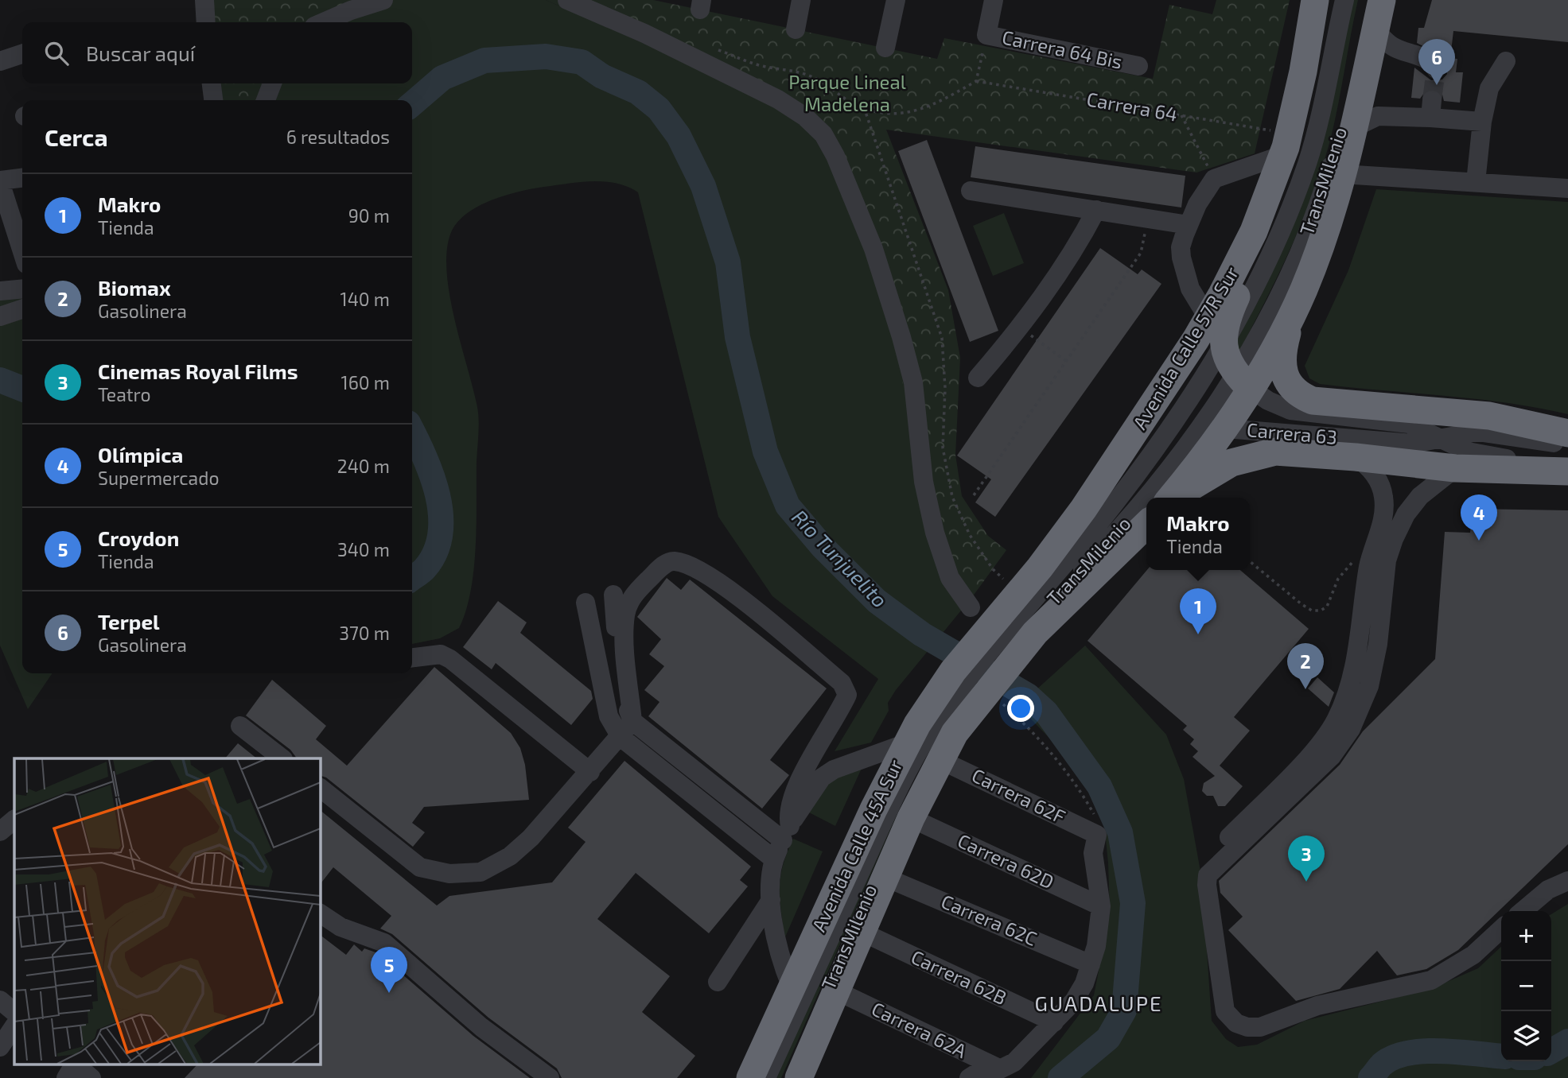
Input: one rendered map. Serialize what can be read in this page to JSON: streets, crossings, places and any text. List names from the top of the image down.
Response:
{
  "streets": {
    "highway": ["Avenida Calle 57R Sur", "Avenida Calle 45A Sur"],
    "street": [
      "Carrera 64 Bis",
      "TransMilenio",
      "Carrera 63",
      "Carrera 62F",
      "Carrera 62D",
      "Carrera 62C",
      "Carrera 62B",
      "Carrera 62A"
    ],
    "path": ["Carrera 64"]
  },
  "crossings": [
    ["Carrera 64", "Avenida Calle 57R Sur"],
    ["TransMilenio", "Avenida Calle 57R Sur"],
    ["TransMilenio", "Carrera 63"],
    ["TransMilenio", "Avenida Calle 45A Sur"],
    ["Avenida Calle 57R Sur", "Carrera 63"],
    ["Avenida Calle 57R Sur", "Avenida Calle 45A Sur"],
    ["Carrera 62F", "Avenida Calle 45A Sur"],
    ["Avenida Calle 45A Sur", "Carrera 62D"],
    ["Avenida Calle 45A Sur", "Carrera 62C"],
    ["Avenida Calle 45A Sur", "Carrera 62B"],
    ["Avenida Calle 45A Sur", "Carrera 62A"]
  ],
  "districts": ["GUADALUPE"],
  "water": ["Río Tunjuelito"],
  "parks": ["Parque Lineal Madelena"],
  "page": {
    "search": "Buscar aquí",
    "pins": [
      "6",
      "4",
      "1",
      "2",
      "3",
      "5"
    ],
    "heading": ["Cerca", "6 resultados"],
    "list": [
      {
        "mark": "1",
        "name": "Makro",
        "note": "Tienda",
        "value": "90 m"
      },
      {
        "mark": "2",
        "name": "Biomax",
        "note": "Gasolinera",
        "value": "140 m"
      },
      {
        "mark": "3",
        "name": "Cinemas Royal Films",
        "note": "Teatro",
        "value": "160 m"
      },
      {
        "mark": "4",
        "name": "Olímpica",
        "note": "Supermercado",
        "value": "240 m"
      },
      {
        "mark": "5",
        "name": "Croydon",
        "note": "Tienda",
        "value": "340 m"
      },
      {
        "mark": "6",
        "name": "Terpel",
        "note": "Gasolinera",
        "value": "370 m"
      }
    ],
    "popup": ["Makro", "Tienda"],
    "map_buttons": ["+", "−"]
  }
}
